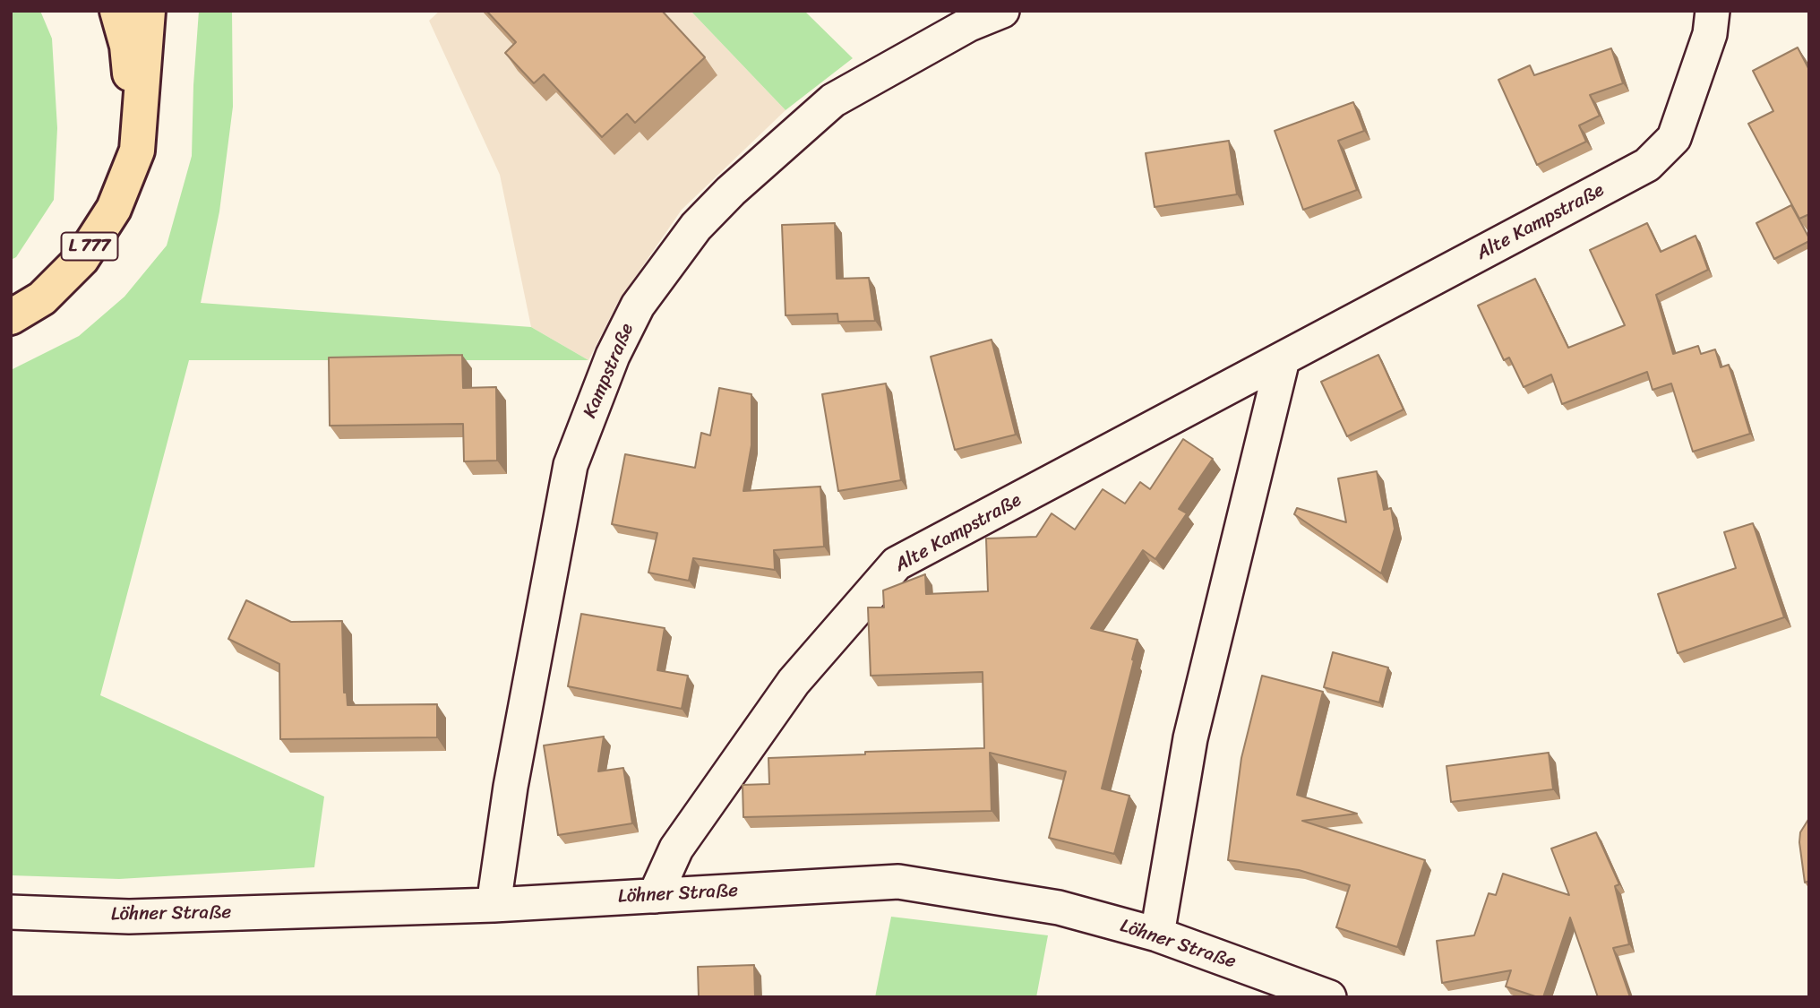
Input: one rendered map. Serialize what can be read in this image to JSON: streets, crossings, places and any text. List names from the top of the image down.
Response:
{
  "streets": {
    "highway": ["L 777"],
    "street": ["Alte Kampstraße", "Kampstraße", "Löhner Straße"]
  },
  "crossings": [
    ["Alte Kampstraße", "Löhner Straße"],
    ["Kampstraße", "Löhner Straße"]
  ]
}
